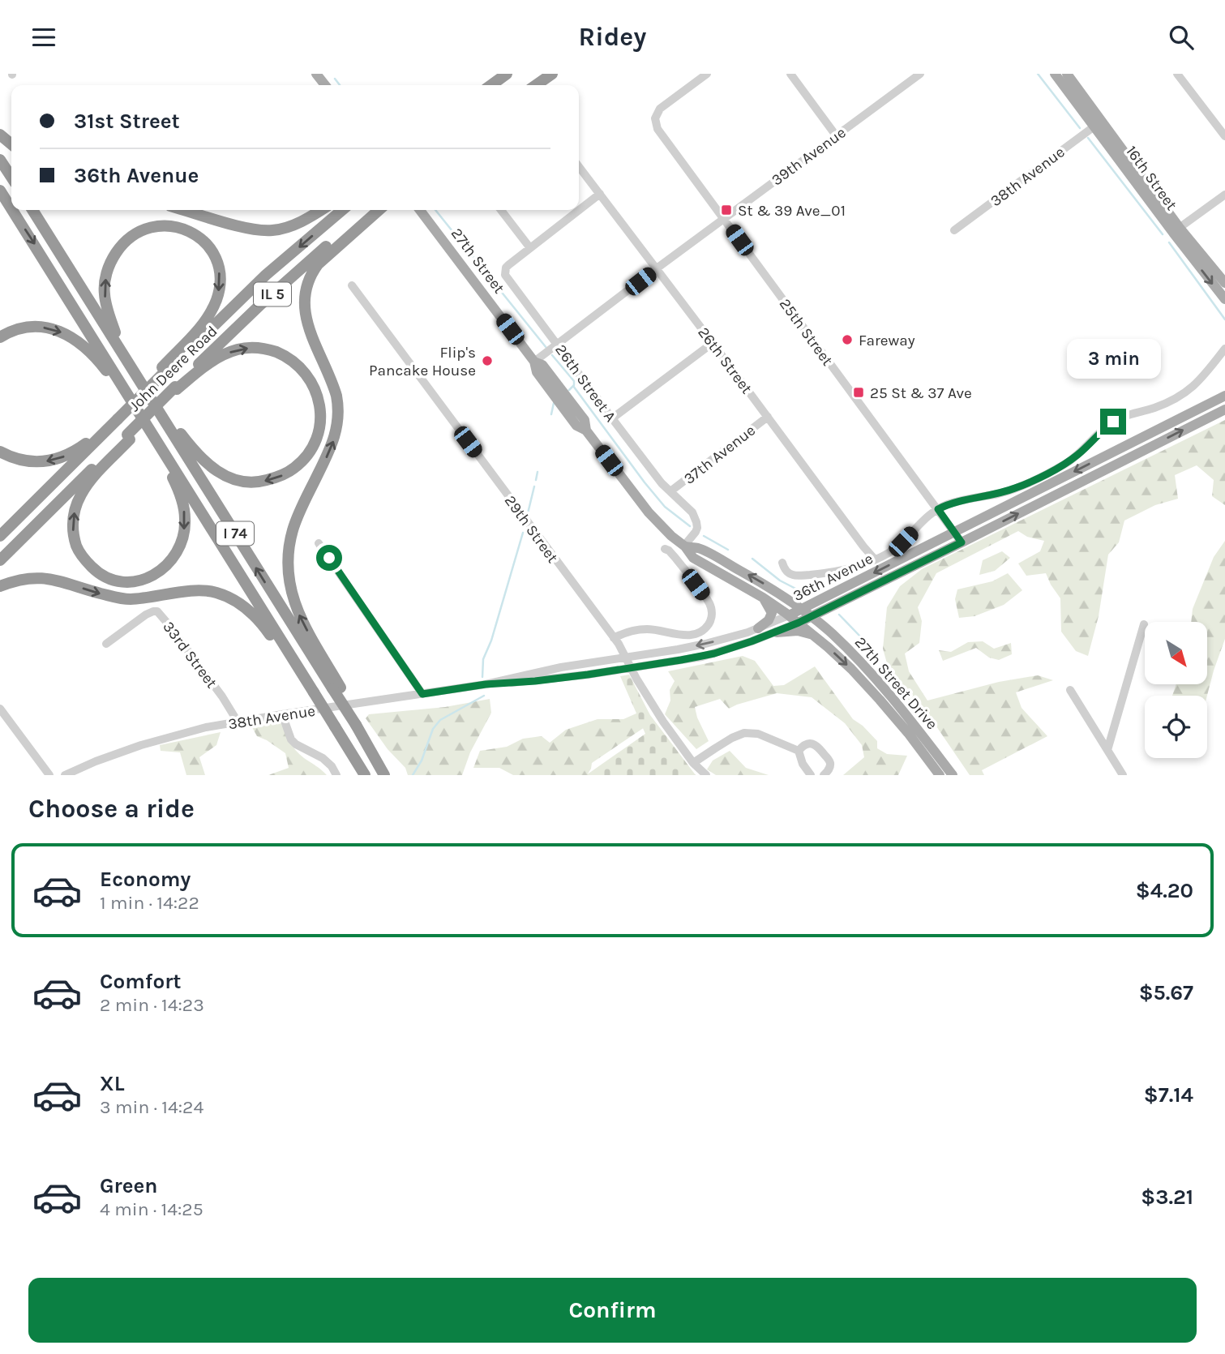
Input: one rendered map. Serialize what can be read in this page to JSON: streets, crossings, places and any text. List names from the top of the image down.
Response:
{
  "streets": {
    "highway": ["IL 5", "John Deere Road", "I 74"],
    "main road": [
      "16th Street",
      "27th Street",
      "36th Avenue",
      "27th Street Drive"
    ],
    "street": [
      "39th Avenue",
      "38th Avenue",
      "25th Street",
      "26th Street",
      "26th Street A",
      "37th Avenue",
      "29th Street",
      "33rd Street"
    ]
  },
  "crossings": [
    ["39th Avenue", "27th Street"],
    ["39th Avenue", "25th Street"],
    ["39th Avenue", "26th Street"],
    ["39th Avenue", "26th Street A"],
    ["38th Avenue", "16th Street"],
    ["38th Avenue", "27th Street"],
    ["38th Avenue", "29th Street"],
    ["38th Avenue", "36th Avenue"],
    ["38th Avenue", "33rd Street"],
    ["38th Avenue", "27th Street Drive"],
    ["27th Street", "26th Street A"],
    ["27th Street", "36th Avenue"],
    ["27th Street", "27th Street Drive"],
    ["25th Street", "36th Avenue"],
    ["26th Street", "37th Avenue"],
    ["26th Street", "36th Avenue"],
    ["John Deere Road", "I 74"],
    ["26th Street A", "37th Avenue"],
    ["36th Avenue", "27th Street Drive"]
  ],
  "places": {
    "transit": ["St & 39 Ave_01", "25 St & 37 Ave"],
    "other": ["Fareway", "Flip's Pancake House"]
  },
  "north": "bottom right",
  "page": {
    "header": "Ridey",
    "banner": ["31st Street", "36th Avenue"],
    "bubble": "3 min",
    "heading": "Choose a ride",
    "list": [
      {
        "name": "Economy",
        "note": "1 min · 14:22",
        "value": "$4.20"
      },
      {
        "name": "Comfort",
        "note": "2 min · 14:23",
        "value": "$5.67"
      },
      {
        "name": "XL",
        "note": "3 min · 14:24",
        "value": "$7.14"
      },
      {
        "name": "Green",
        "note": "4 min · 14:25",
        "value": "$3.21"
      }
    ],
    "buttons": "Confirm"
  }
}
